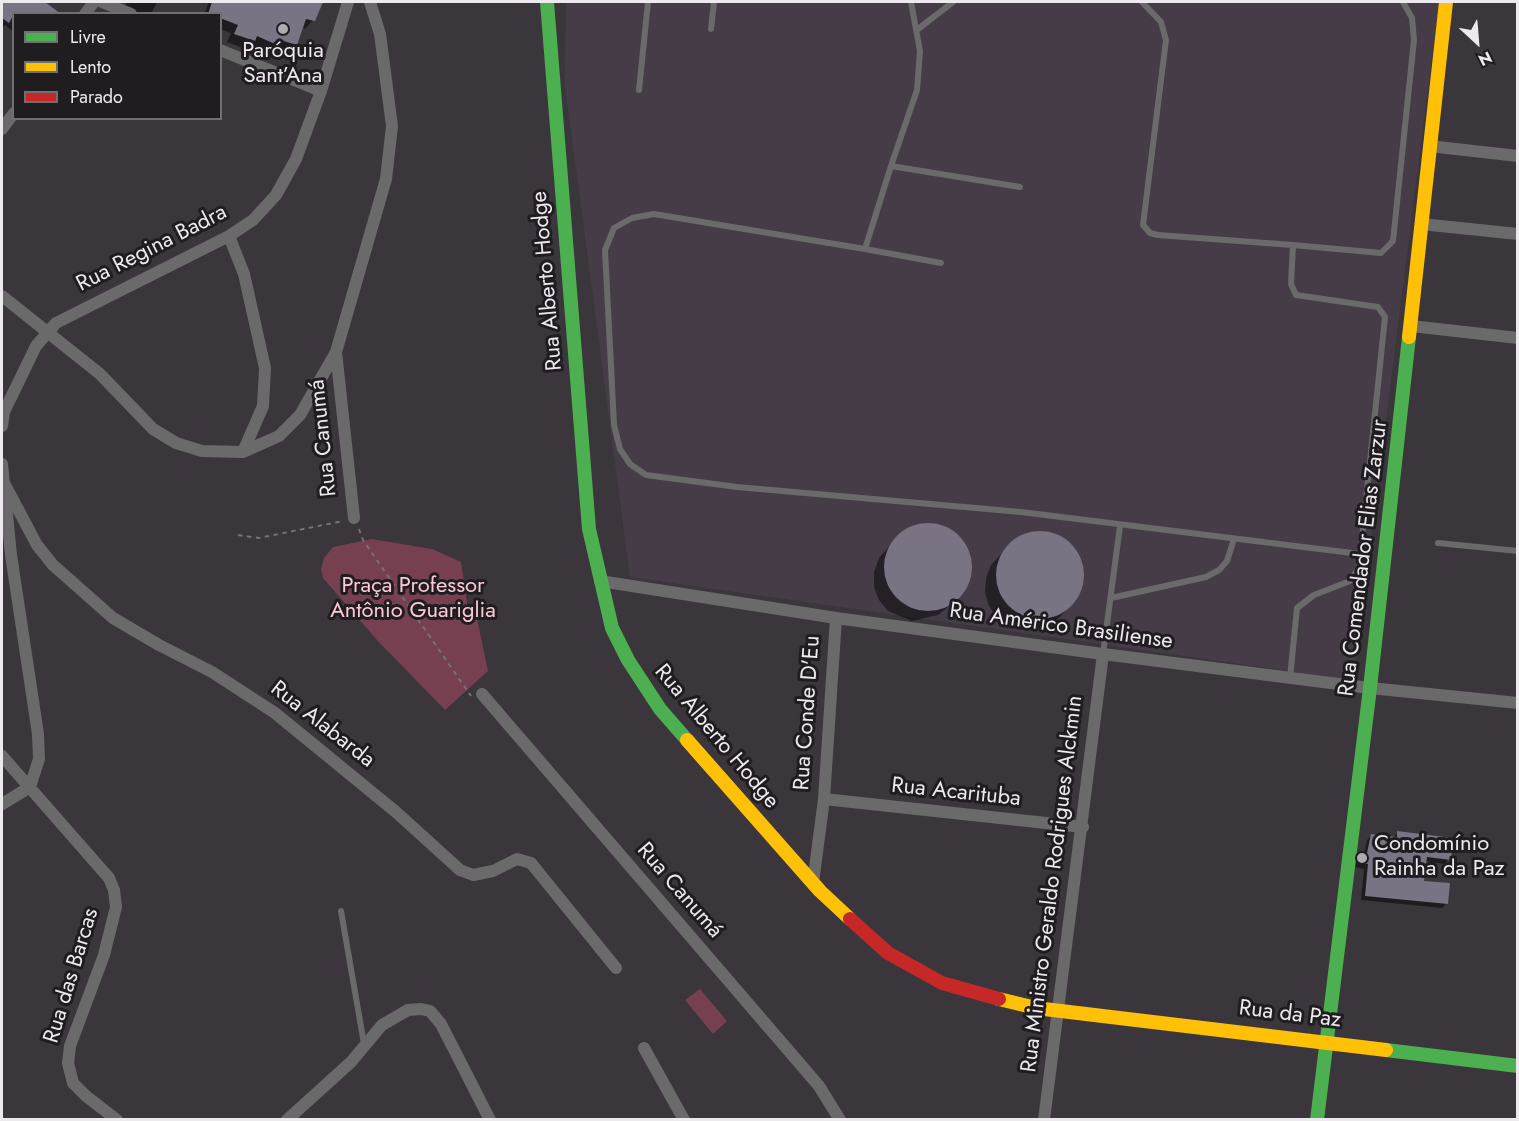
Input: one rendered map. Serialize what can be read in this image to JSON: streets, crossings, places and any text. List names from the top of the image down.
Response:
{
  "streets": {
    "street": [
      "Rua Regina Badra",
      "Rua Alberto Hodge",
      "Rua Canumá",
      "Rua Comendador Elias Zarzur",
      "Rua Américo Brasiliense",
      "Rua Conde D'Eu",
      "Rua Alabarda",
      "Rua Acarituba",
      "Rua Ministro Geraldo Rodrigues Alckmin",
      "Rua das Barcas",
      "Rua da Paz"
    ]
  },
  "crossings": [
    ["Rua Alberto Hodge", "Rua Américo Brasiliense"],
    ["Rua Alberto Hodge", "Rua Conde D'Eu"],
    ["Rua Alberto Hodge", "Rua Ministro Geraldo Rodrigues Alckmin"],
    ["Rua Alberto Hodge", "Rua da Paz"],
    ["Rua Comendador Elias Zarzur", "Rua Américo Brasiliense"],
    ["Rua Comendador Elias Zarzur", "Rua da Paz"],
    ["Rua Américo Brasiliense", "Rua Conde D'Eu"],
    ["Rua Américo Brasiliense", "Rua Ministro Geraldo Rodrigues Alckmin"],
    ["Rua Conde D'Eu", "Rua Acarituba"],
    ["Rua Acarituba", "Rua Ministro Geraldo Rodrigues Alckmin"],
    ["Rua Ministro Geraldo Rodrigues Alckmin", "Rua da Paz"]
  ],
  "parks": ["Praça Professor Antônio Guariglia"],
  "places": ["Paróquia Sant’Ana", "Condomínio Rainha da Paz"],
  "legend": ["Livre", "Lento", "Parado"],
  "north": "bottom right"
}
